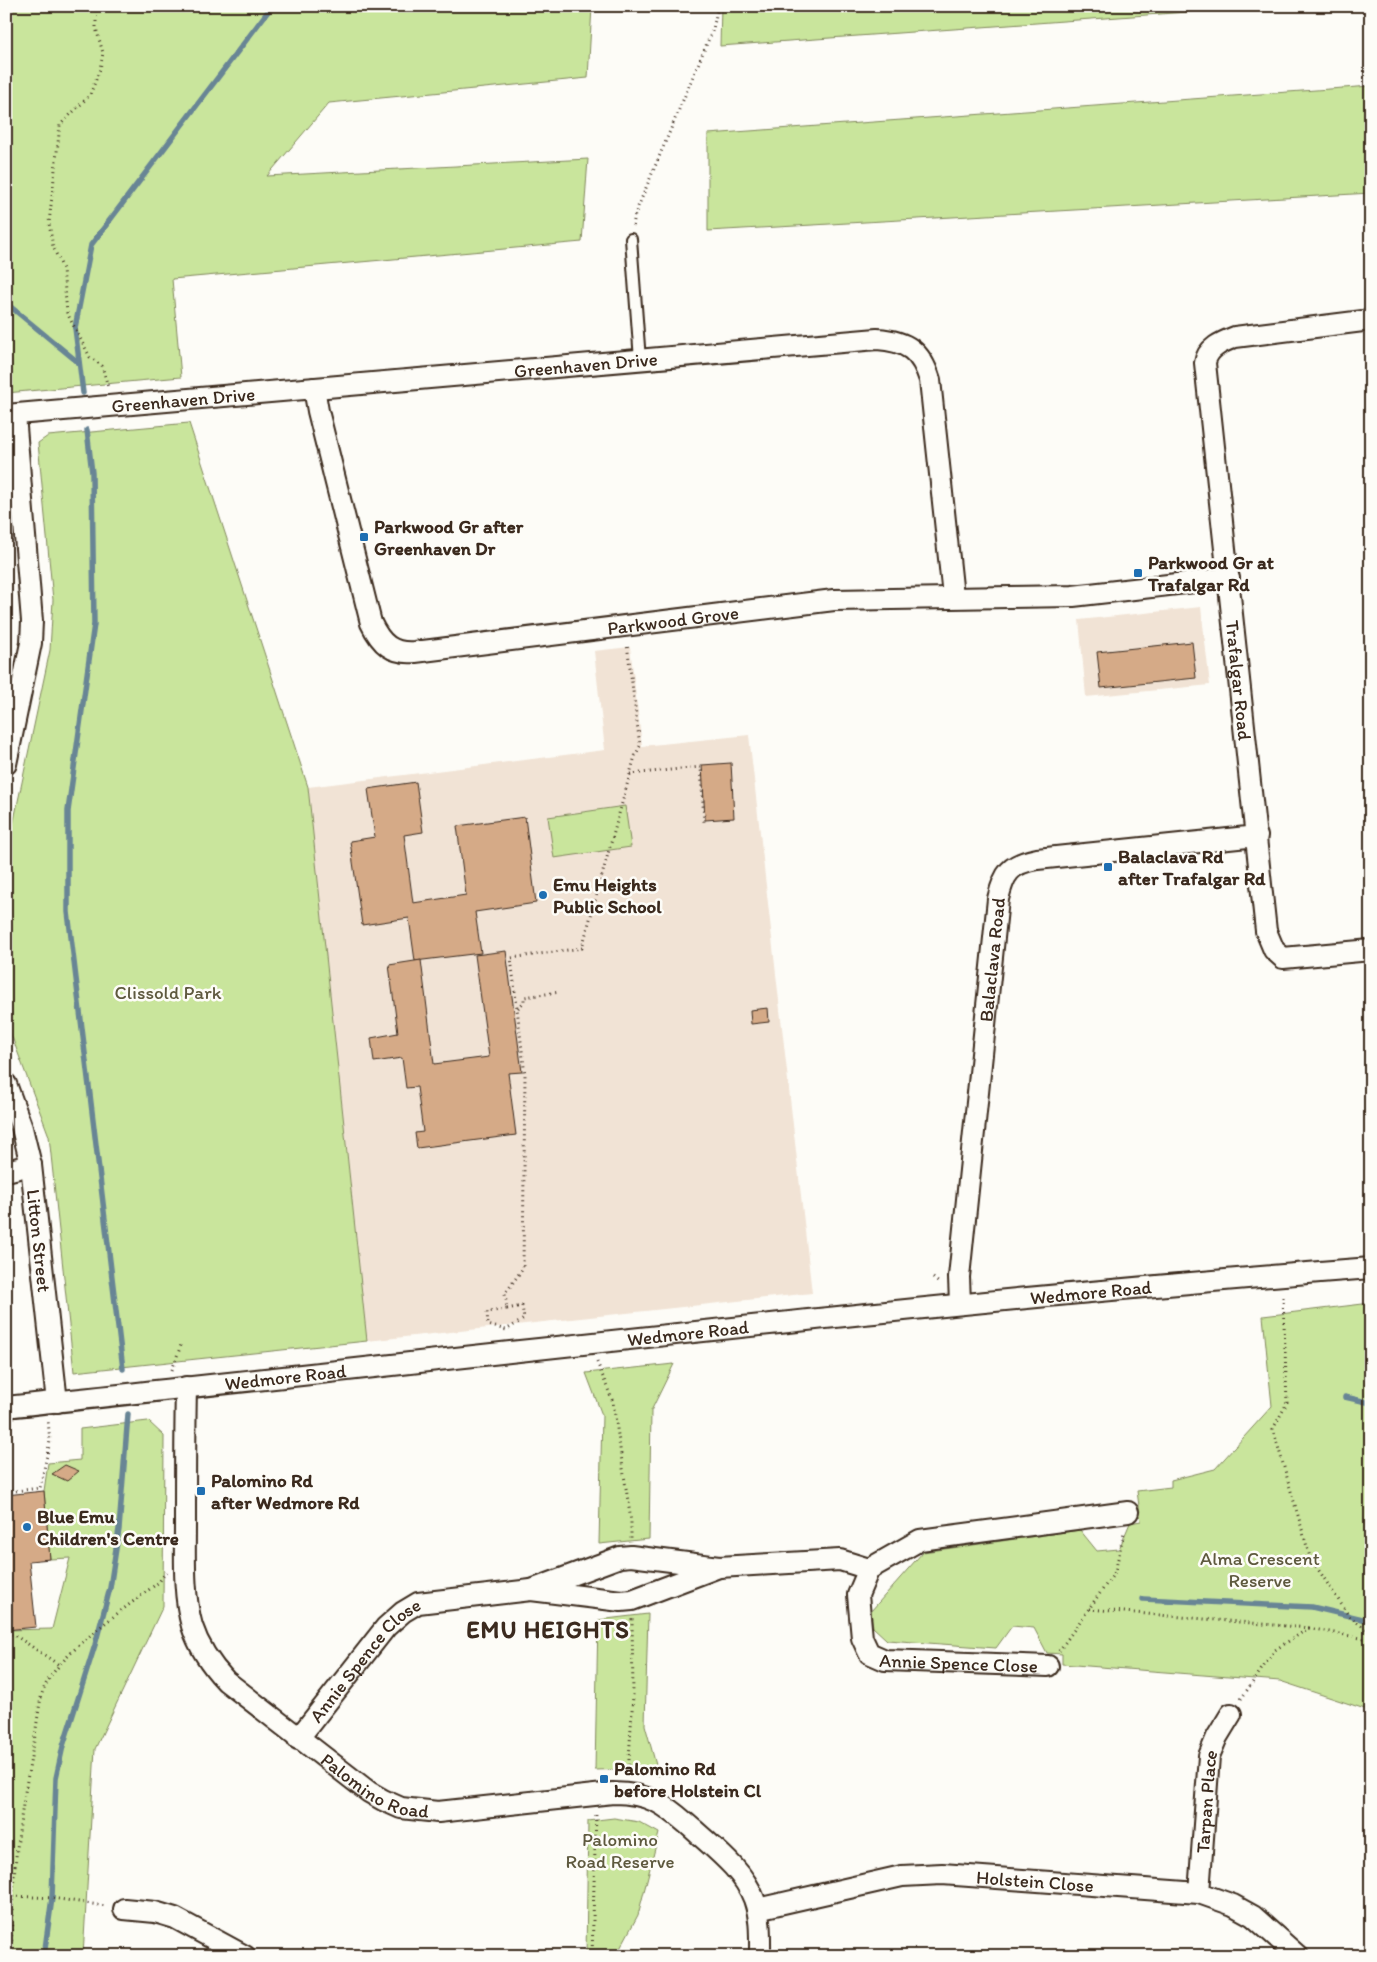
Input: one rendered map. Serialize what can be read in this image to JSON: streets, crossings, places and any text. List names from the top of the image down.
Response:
{
  "streets": {
    "street": [
      "Greenhaven Drive",
      "Parkwood Grove",
      "Trafalgar Road",
      "Balaclava Road",
      "Litton Street",
      "Wedmore Road",
      "Annie Spence Close",
      "Palomino Road",
      "Tarpan Place",
      "Holstein Close"
    ]
  },
  "crossings": [
    ["Greenhaven Drive", "Parkwood Grove"],
    ["Parkwood Grove", "Trafalgar Road"],
    ["Trafalgar Road", "Balaclava Road"],
    ["Balaclava Road", "Wedmore Road"],
    ["Litton Street", "Wedmore Road"],
    ["Wedmore Road", "Palomino Road"],
    ["Annie Spence Close", "Palomino Road"],
    ["Palomino Road", "Holstein Close"],
    ["Tarpan Place", "Holstein Close"]
  ],
  "districts": ["EMU HEIGHTS"],
  "parks": ["Clissold Park", "Alma Crescent Reserve", "Palomino Road Reserve"],
  "places": {
    "transit": [
      "Parkwood Gr after Greenhaven Dr",
      "Parkwood Gr at Trafalgar Rd",
      "Balaclava Rd after Trafalgar Rd",
      "Palomino Rd after Wedmore Rd",
      "Palomino Rd before Holstein Cl"
    ],
    "other": ["Emu Heights Public School", "Blue Emu Children's Centre"]
  }
}
